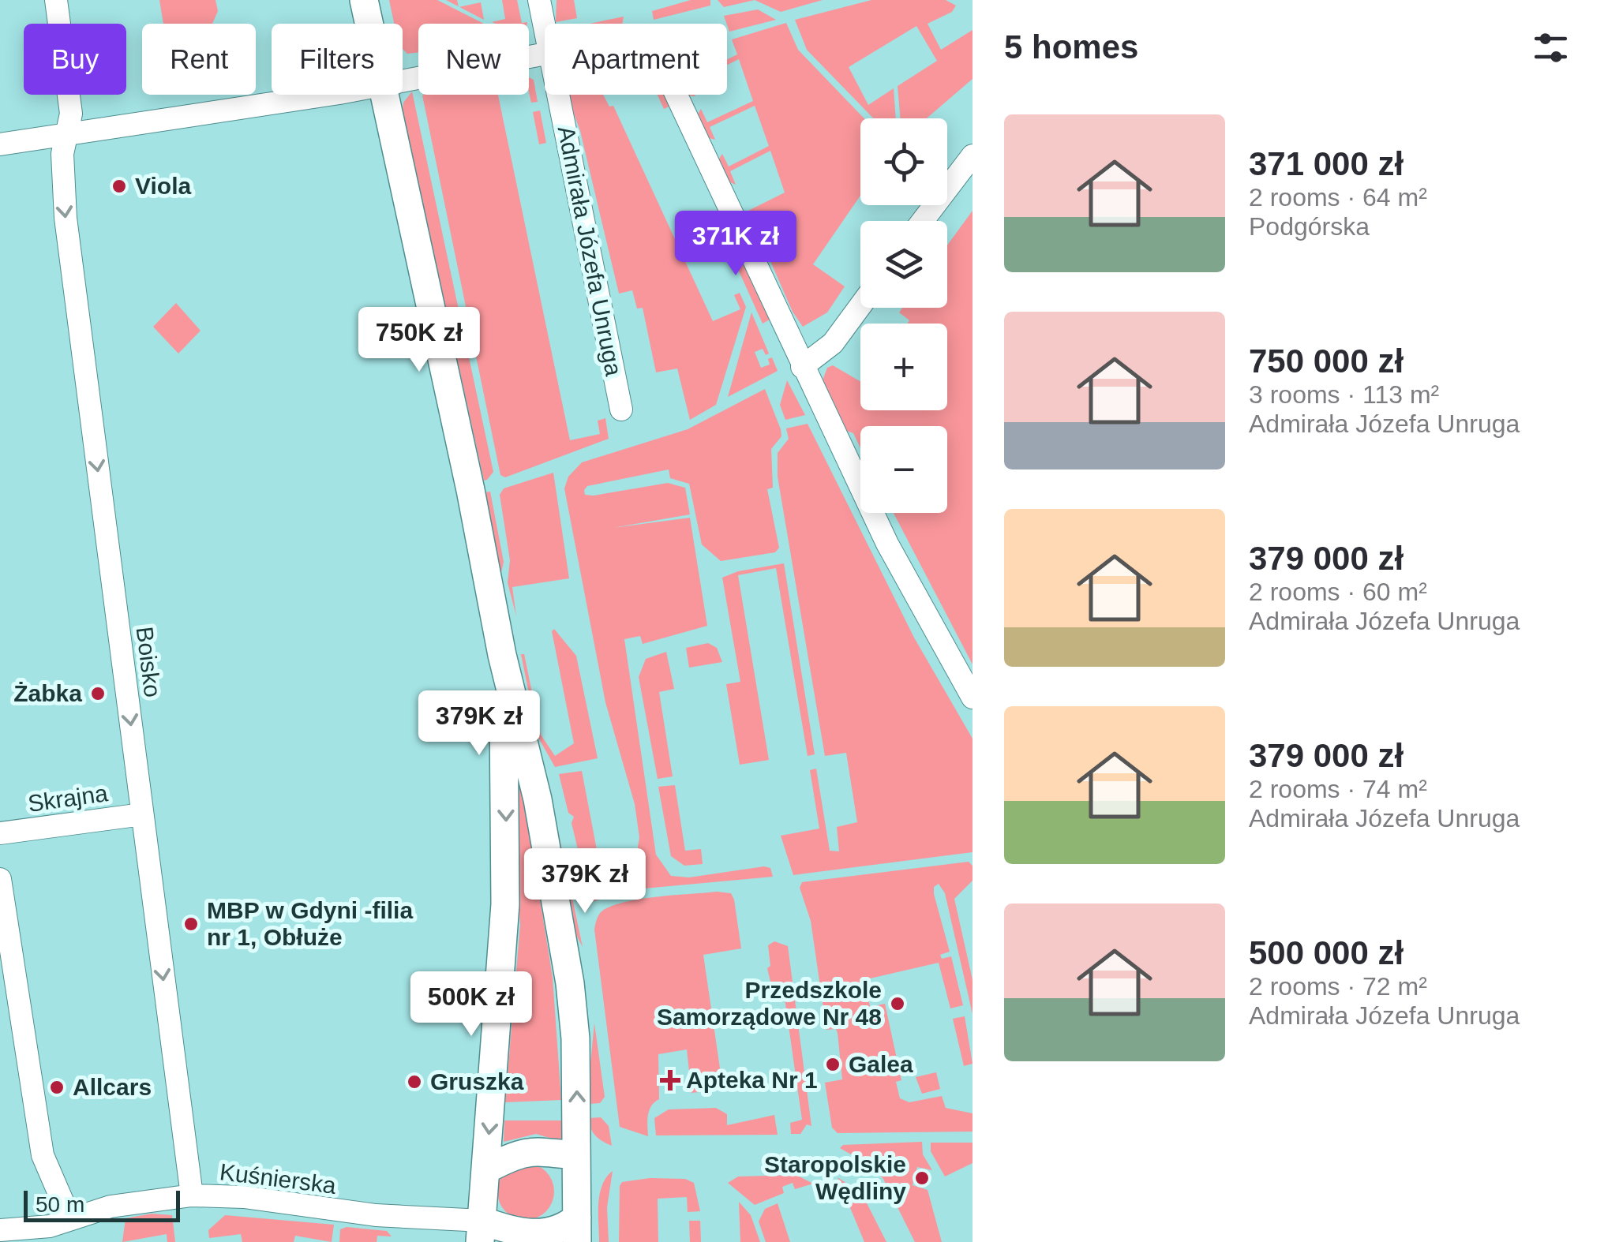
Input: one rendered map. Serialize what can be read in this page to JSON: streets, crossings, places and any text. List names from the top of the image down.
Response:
{
  "streets": {
    "street": [
      "Admirała Józefa Unruga",
      "Boisko",
      "Skrajna",
      "Kuśnierska"
    ]
  },
  "crossings": [
    ["Boisko", "Skrajna"],
    ["Boisko", "Kuśnierska"]
  ],
  "places": {
    "other": [
      "Viola",
      "Żabka",
      "MBP w Gdyni -filia nr 1, Obłuże",
      "Przedszkole Samorządowe Nr 48",
      "Galea",
      "Gruszka",
      "Allcars",
      "Staropolskie Wędliny"
    ],
    "health": ["Apteka Nr 1"]
  },
  "scale_bar": "50 m",
  "page": {
    "heading": "5 homes",
    "chip": [
      "Buy",
      "Rent",
      "Filters",
      "New",
      "Apartment"
    ],
    "list": [
      {
        "name": "371 000 zł",
        "note": "2 rooms · 64 m² · Podgórska"
      },
      {
        "name": "750 000 zł",
        "note": "3 rooms · 113 m² · Admirała Józefa Unruga"
      },
      {
        "name": "379 000 zł",
        "note": "2 rooms · 60 m² · Admirała Józefa Unruga"
      },
      {
        "name": "379 000 zł",
        "note": "2 rooms · 74 m² · Admirała Józefa Unruga"
      },
      {
        "name": "500 000 zł",
        "note": "2 rooms · 72 m² · Admirała Józefa Unruga"
      }
    ],
    "map_buttons": ["+", "−"],
    "price": [
      "371K zł",
      "750K zł",
      "379K zł",
      "379K zł",
      "500K zł"
    ],
    "scale": "50 m"
  }
}
